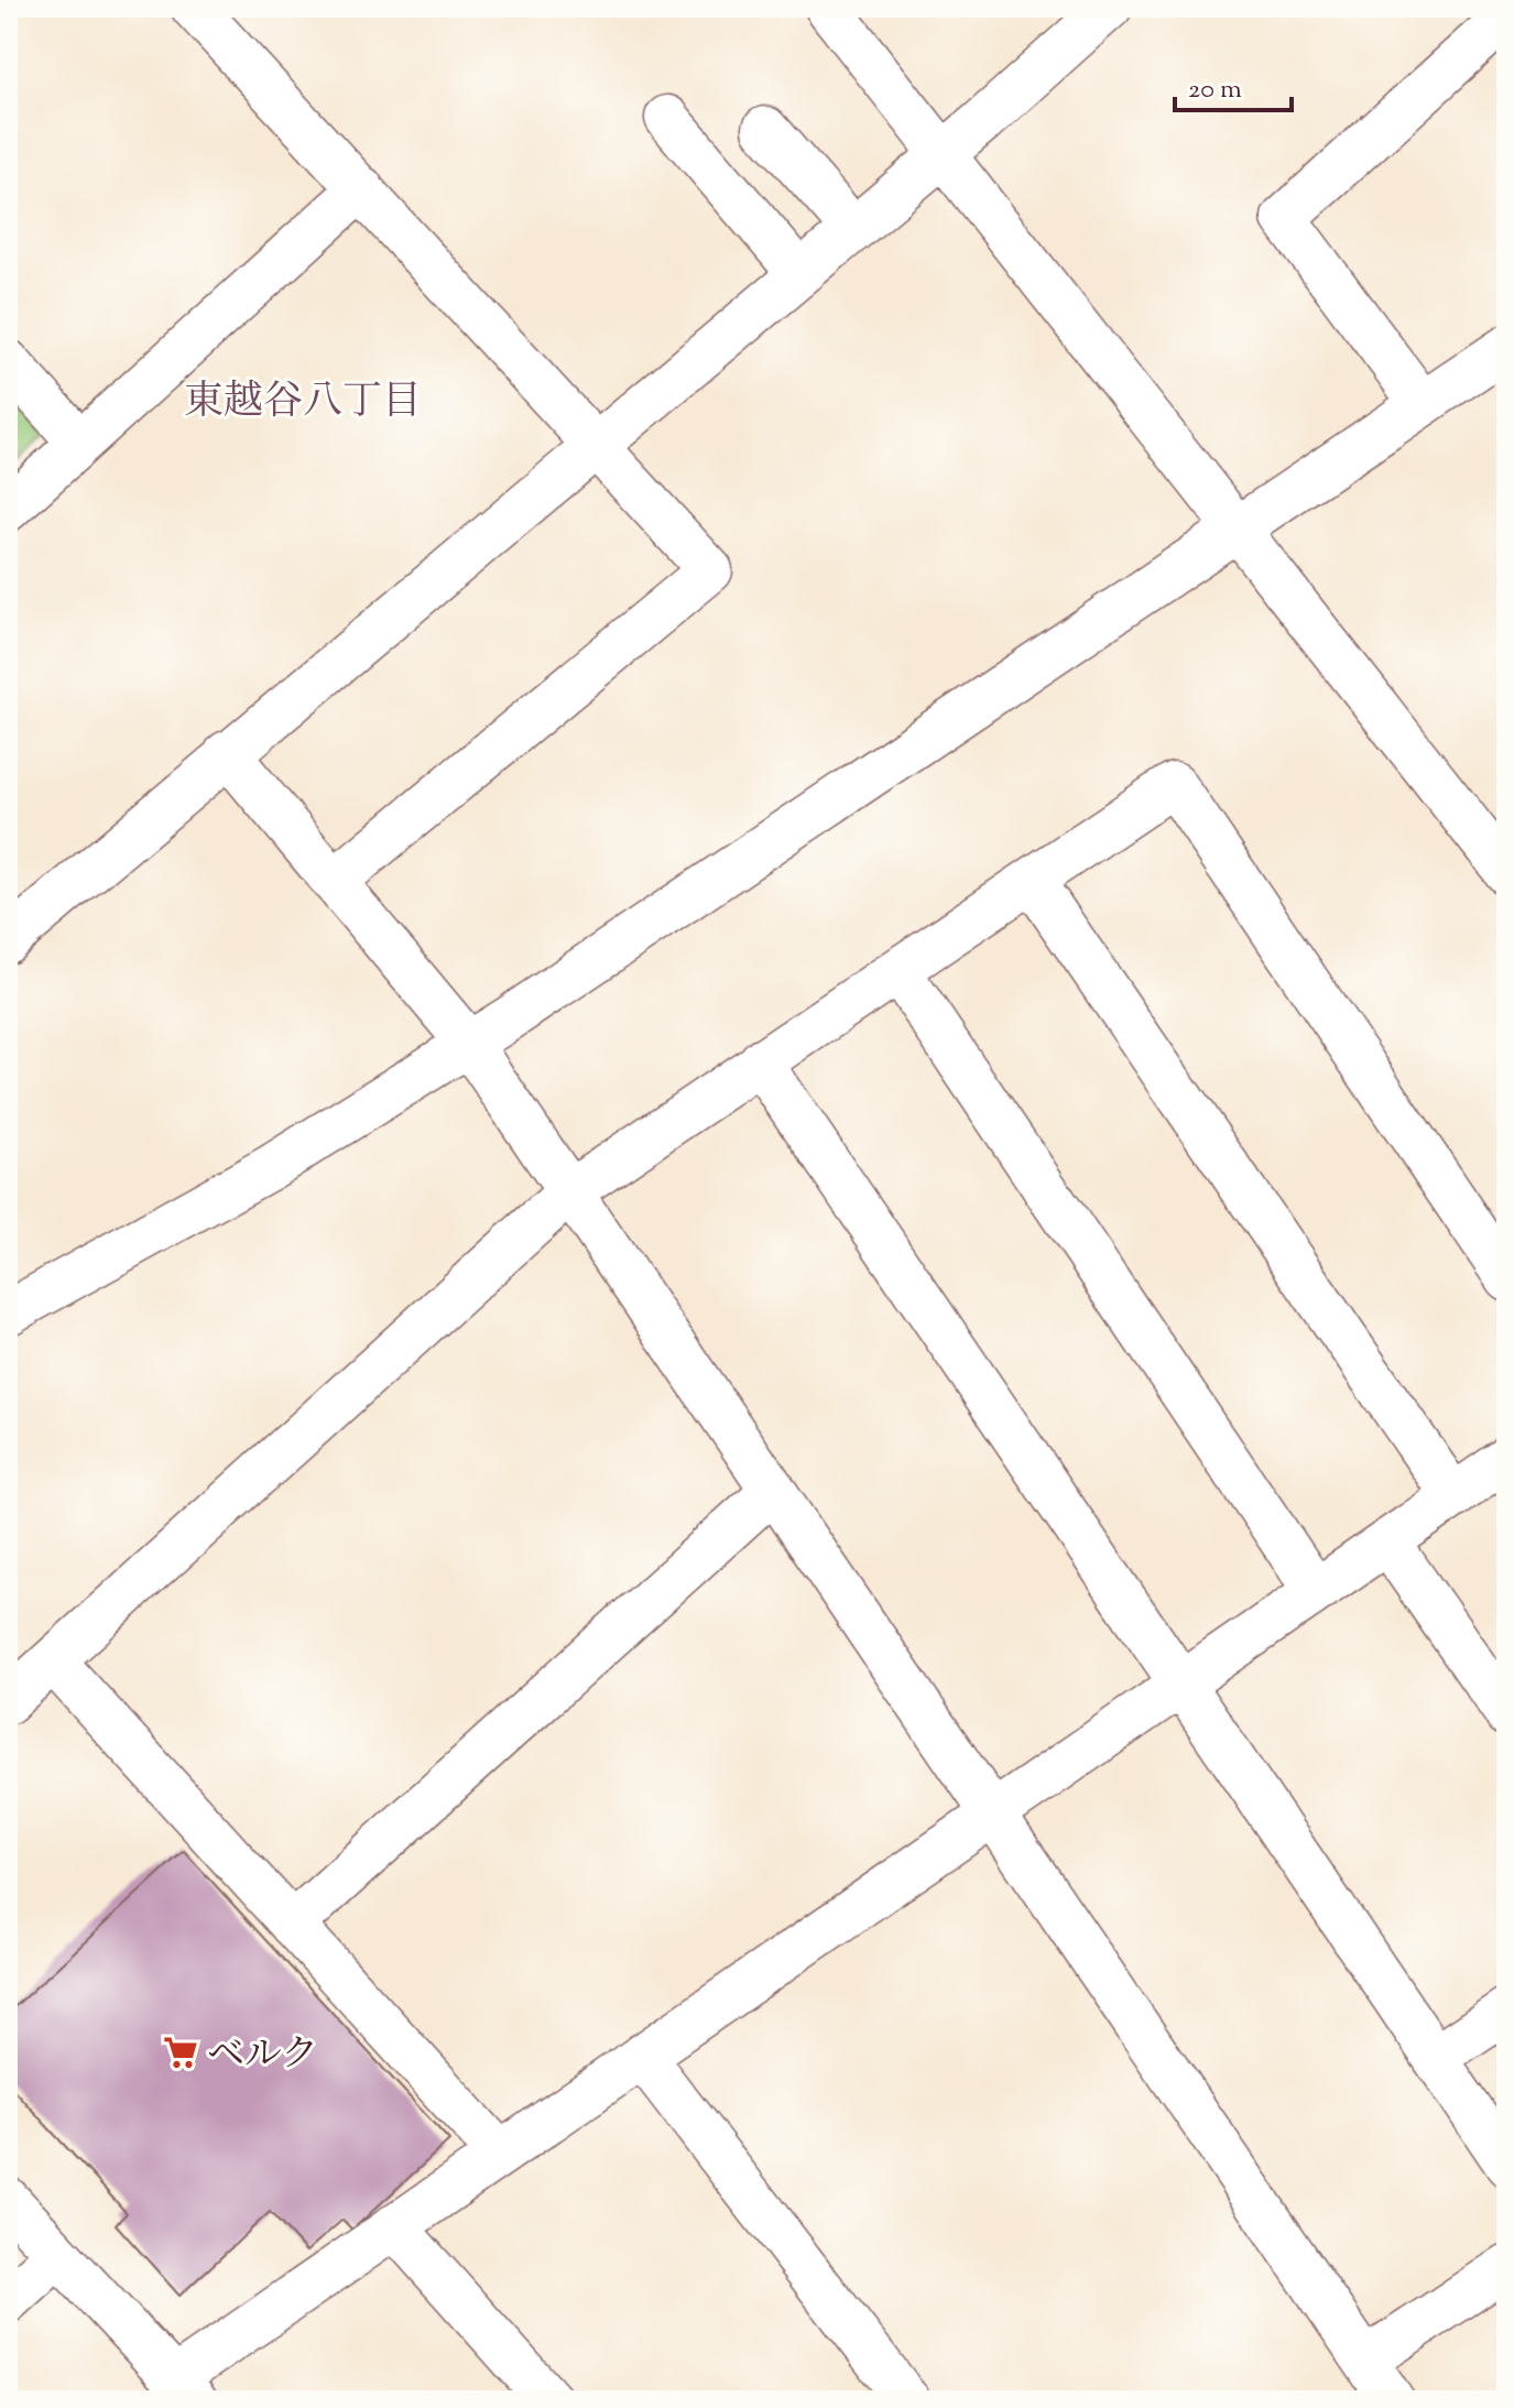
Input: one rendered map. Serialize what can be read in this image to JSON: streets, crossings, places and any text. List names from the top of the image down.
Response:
{
  "districts": ["東越谷八丁目"],
  "places": {
    "supermarket": ["ベルク"]
  },
  "scale_bar": "20 m"
}
